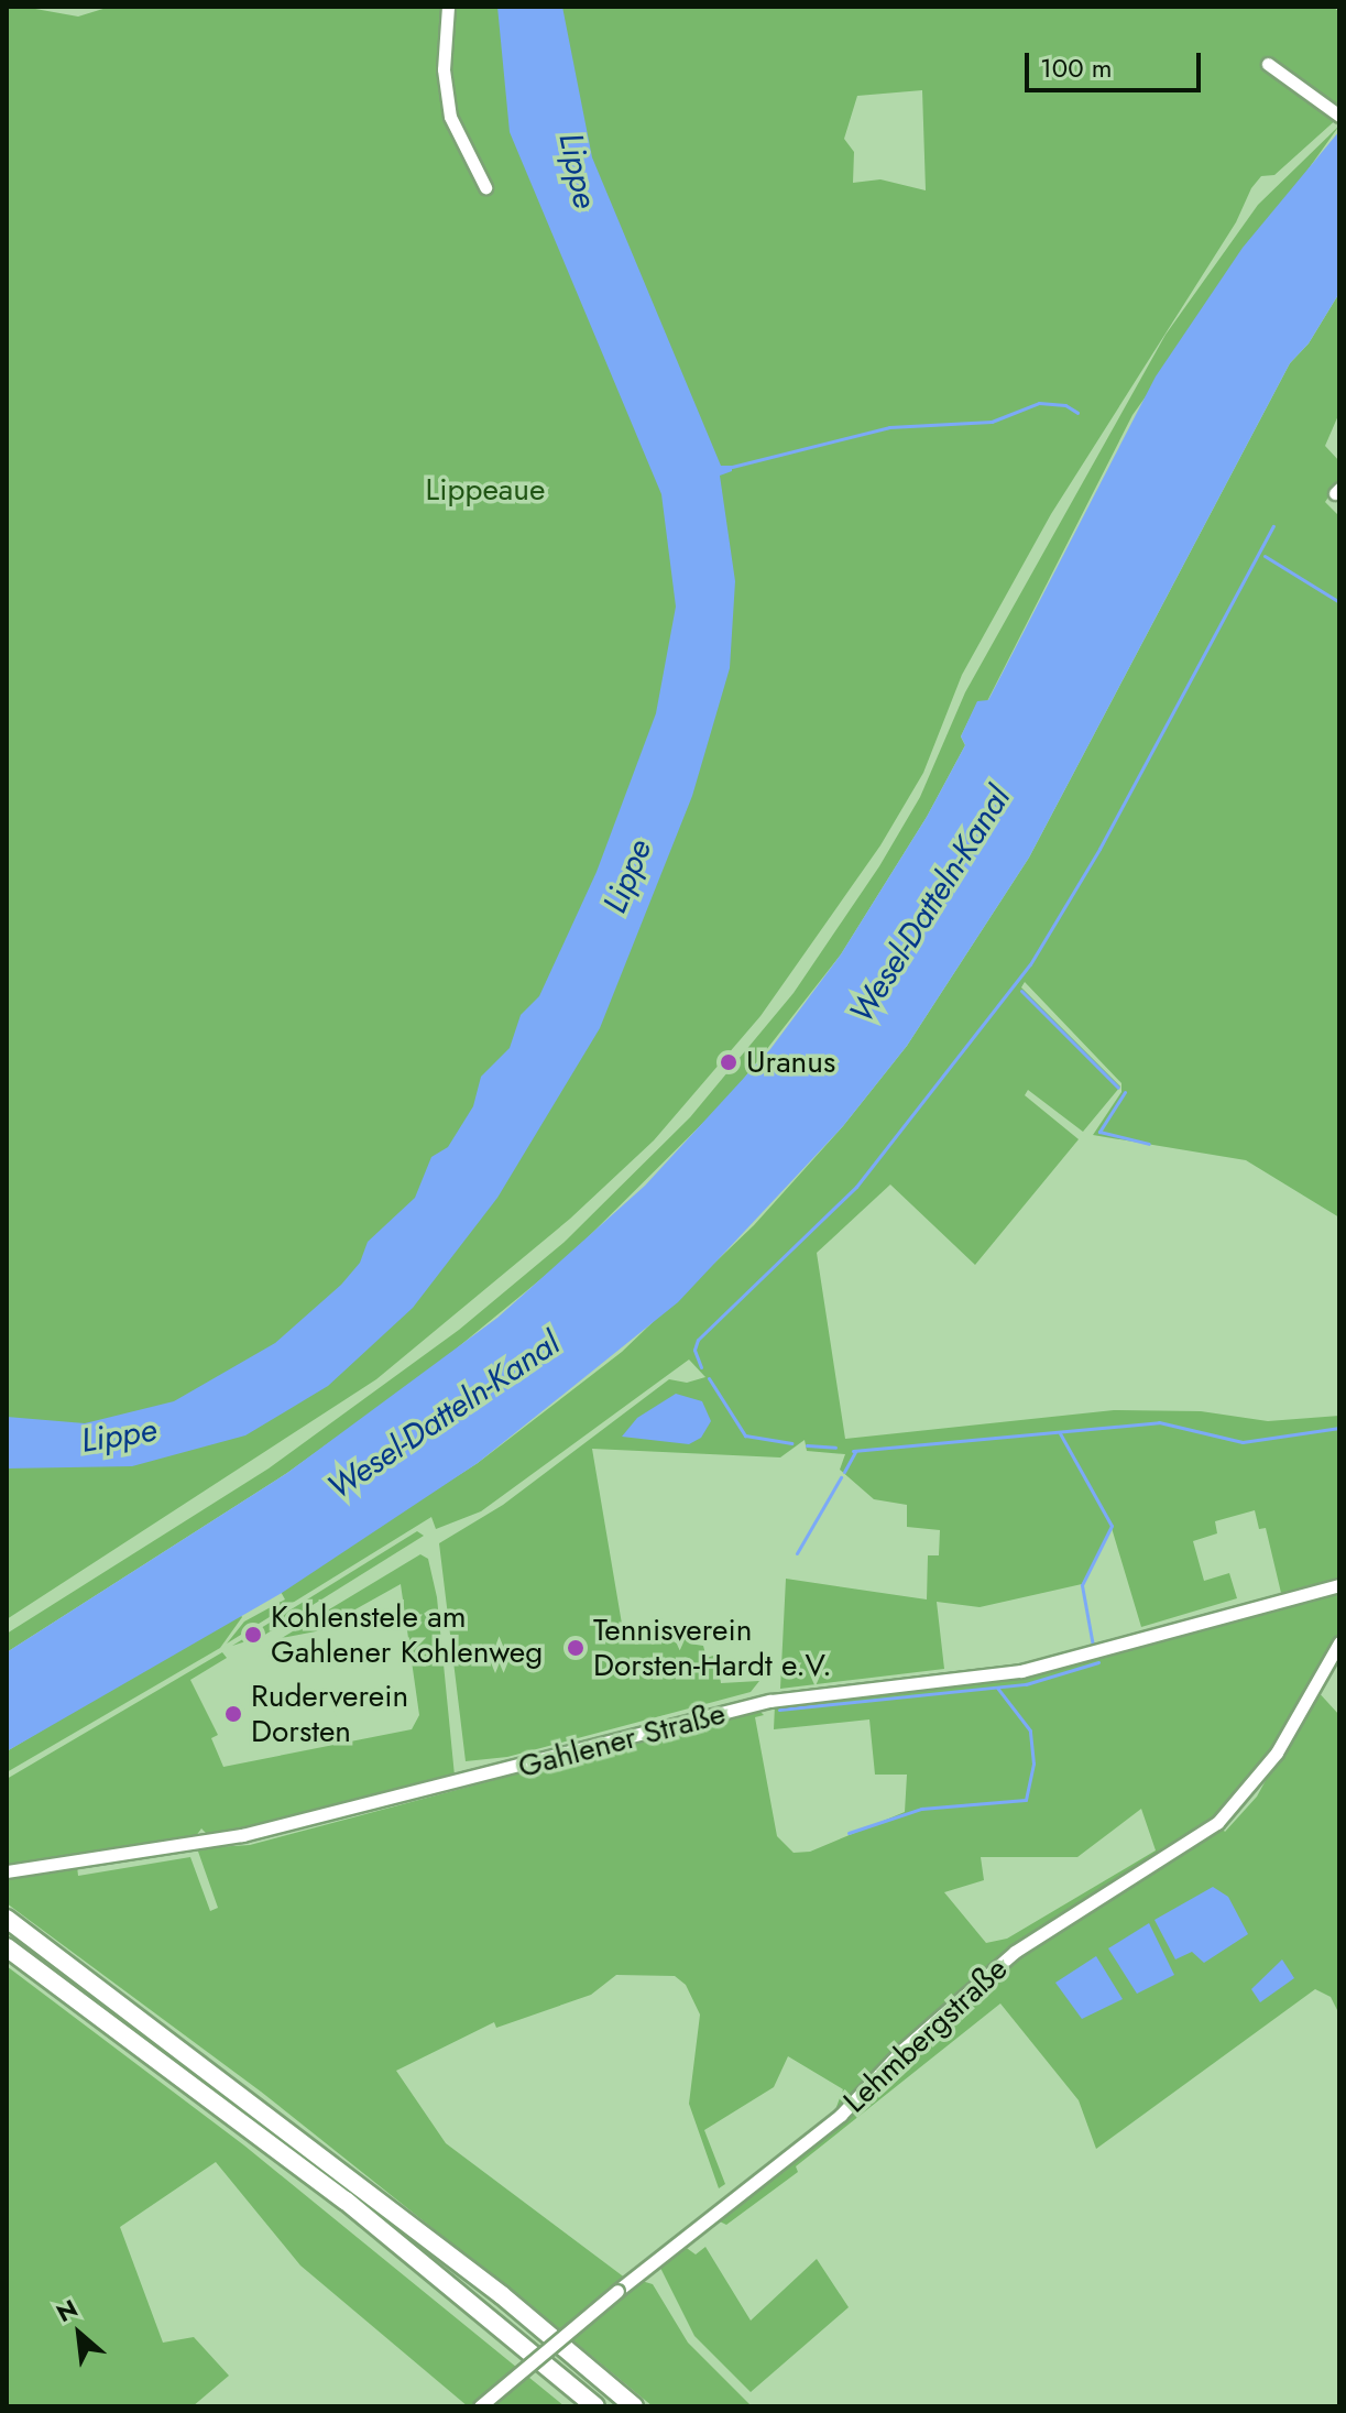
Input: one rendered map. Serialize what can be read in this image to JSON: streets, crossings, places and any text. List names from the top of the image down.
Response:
{
  "streets": {
    "street": ["Gahlener Straße", "Lehmbergstraße"]
  },
  "water": ["Lippe", "Wesel-Datteln-Kanal"],
  "parks": ["Lippeaue"],
  "places": [
    "Uranus",
    "Kohlenstele am Gahlener Kohlenweg",
    "Tennisverein Dorsten-Hardt e.V.",
    "Ruderverein Dorsten"
  ],
  "scale_bar": "100 m",
  "north": "top left"
}
